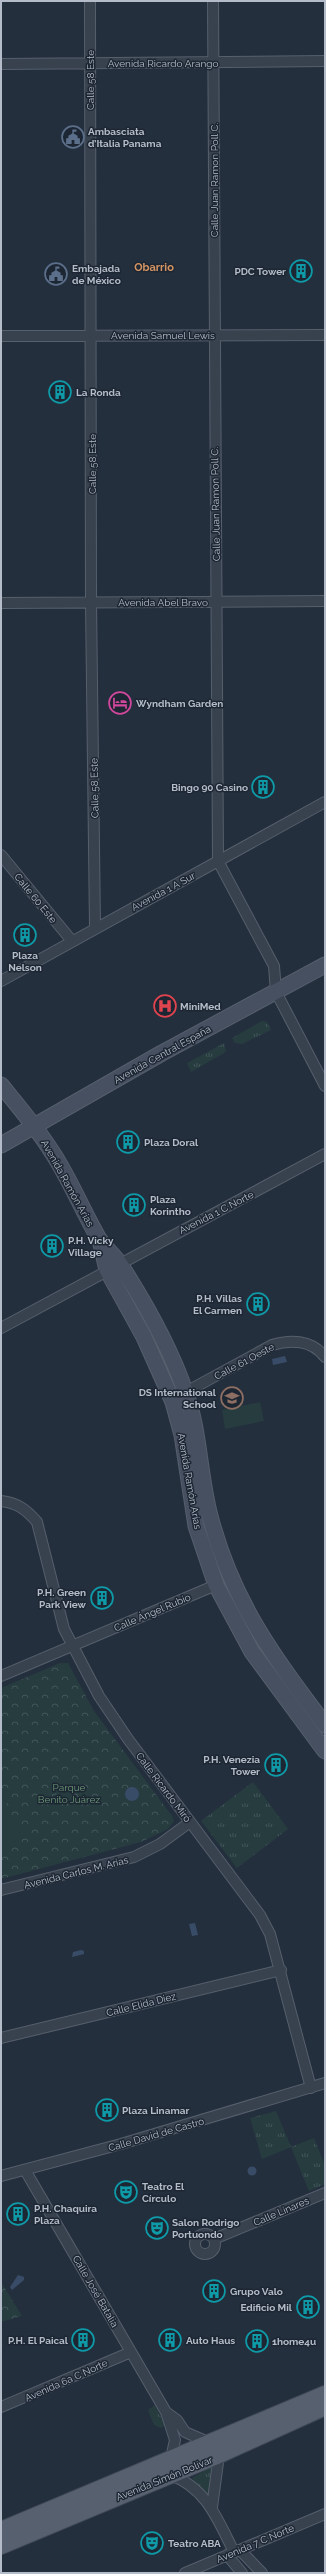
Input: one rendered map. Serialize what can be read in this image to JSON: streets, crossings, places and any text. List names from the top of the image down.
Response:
{
  "streets": {
    "main road": ["Avenida Central España", "Avenida Ramón Arias", "Avenida Simón Bolívar"],
    "street": [
      "Avenida Ricardo Arango",
      "Calle 58 Este",
      "Calle Juan Ramon Poll C.",
      "Avenida Samuel Lewis",
      "Avenida Abel Bravo",
      "Avenida 1 A Sur",
      "Calle 60 Este",
      "Avenida 1 C Norte",
      "Calle 61 Oeste",
      "Calle Ángel Rubio",
      "Calle Ricardo Miró",
      "Avenida Carlos M. Arias",
      "Calle Elida Diez",
      "Calle David de Castro",
      "Calle Linares",
      "Calle José Batalia",
      "Avenida 6a C Norte",
      "Avenida 7 C Norte"
    ]
  },
  "crossings": [
    ["Avenida Ricardo Arango", "Calle 58 Este"],
    ["Avenida Ricardo Arango", "Calle Juan Ramon Poll C."],
    ["Calle 58 Este", "Avenida Samuel Lewis"],
    ["Calle 58 Este", "Avenida Abel Bravo"],
    ["Calle 58 Este", "Avenida 1 A Sur"],
    ["Calle Juan Ramon Poll C.", "Avenida Samuel Lewis"],
    ["Calle Juan Ramon Poll C.", "Avenida Abel Bravo"],
    ["Calle Juan Ramon Poll C.", "Avenida 1 A Sur"],
    ["Calle Juan Ramon Poll C.", "Avenida Central España"],
    ["Avenida 1 A Sur", "Calle 60 Este"],
    ["Avenida Central España", "Avenida Ramón Arias"],
    ["Avenida Ramón Arias", "Avenida 1 C Norte"],
    ["Avenida Ramón Arias", "Calle 61 Oeste"],
    ["Avenida Ramón Arias", "Calle Ángel Rubio"],
    ["Calle Ángel Rubio", "Calle Ricardo Miró"],
    ["Calle Ricardo Miró", "Avenida Carlos M. Arias"],
    ["Calle Ricardo Miró", "Calle Elida Diez"],
    ["Calle Ricardo Miró", "Calle David de Castro"],
    ["Calle David de Castro", "Calle José Batalia"],
    ["Calle José Batalia", "Avenida 6a C Norte"],
    ["Calle José Batalia", "Avenida Simón Bolívar"]
  ],
  "districts": ["Obarrio"],
  "parks": ["Parque Benito Juárez"],
  "places": {
    "public building": ["Ambasciata d’Italia Panama", "Embajada de México"],
    "building": [
      "PDC Tower",
      "La Ronda",
      "Bingo 90 Casino",
      "Plaza Nelson",
      "Plaza Doral",
      "Plaza Korintho",
      "P.H. Vicky Village",
      "P.H. Villas El Carmen",
      "P.H. Green Park View",
      "P.H. Venezia Tower",
      "Plaza Linamar",
      "P.H. Chaquira Plaza",
      "Grupo Valo",
      "Edificio Mil",
      "P.H. El Paical",
      "Auto Haus",
      "1home4u"
    ],
    "hotel": ["Wyndham Garden"],
    "hospital": ["MiniMed"],
    "school or university": ["DS International School"],
    "theatre": ["Teatro El Círculo", "Salon Rodrigo Portuondo", "Teatro ABA"]
  }
}
